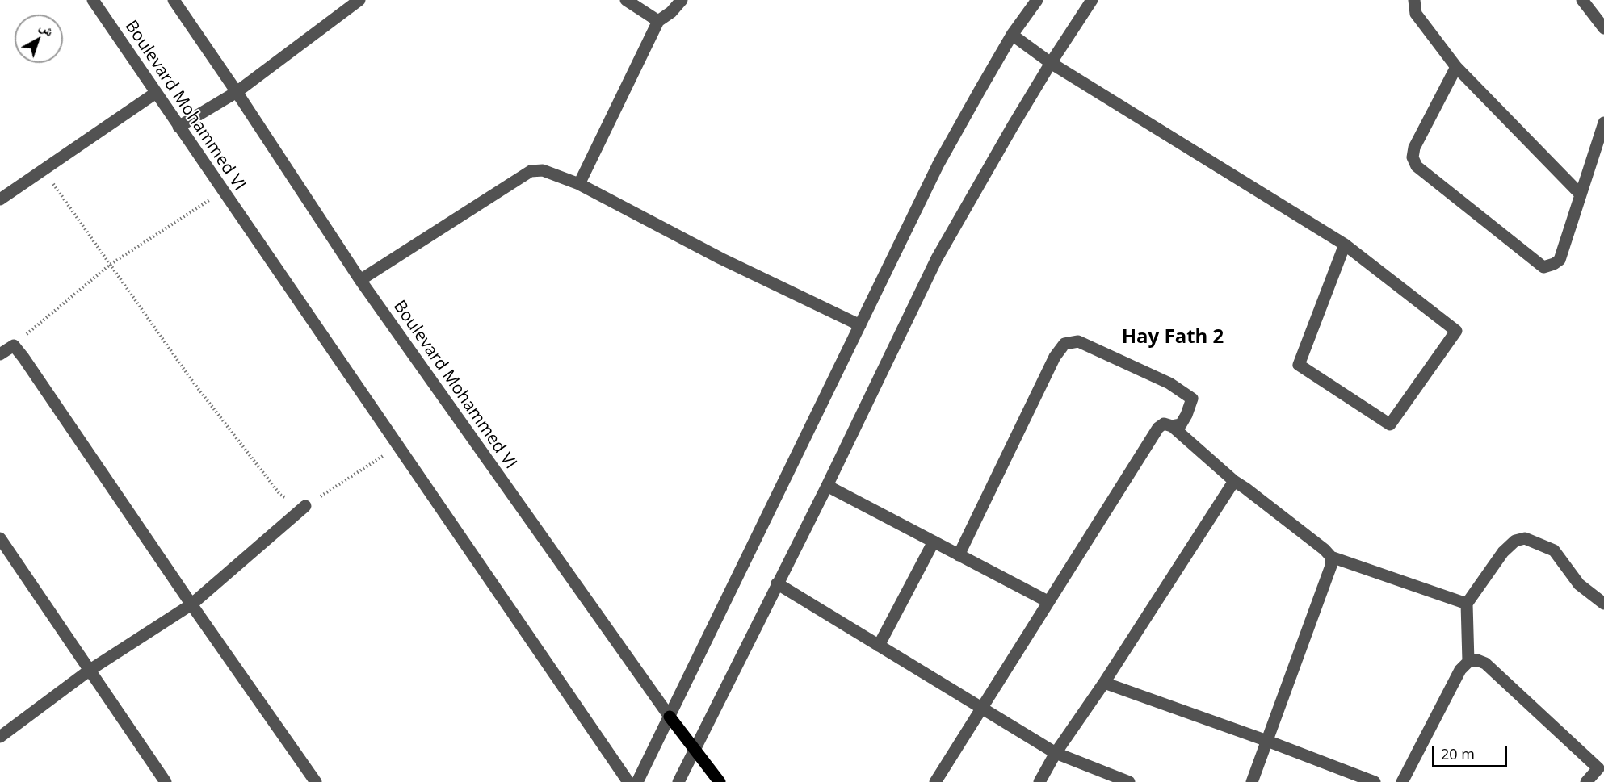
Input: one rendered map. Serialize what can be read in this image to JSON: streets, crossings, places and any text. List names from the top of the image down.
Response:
{
  "streets": {
    "main road": ["Boulevard Mohammed VI"]
  },
  "districts": ["Hay Fath 2"],
  "scale_bar": "20 m",
  "north": "top right"
}
